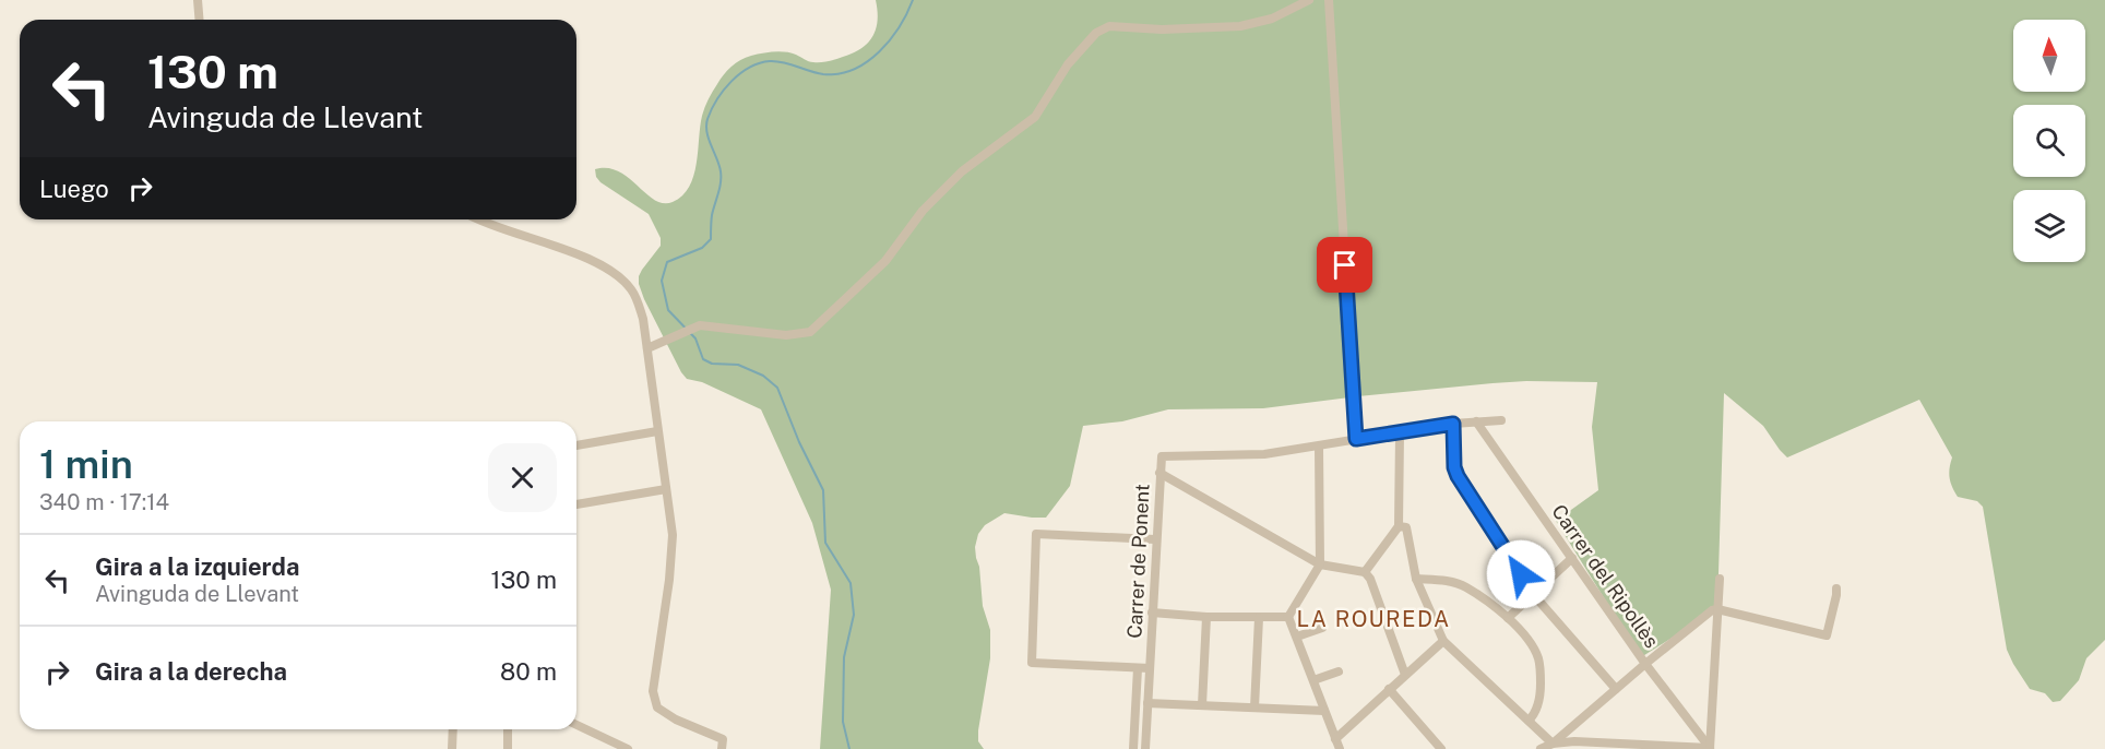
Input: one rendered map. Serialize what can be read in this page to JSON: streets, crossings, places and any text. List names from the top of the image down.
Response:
{
  "streets": {
    "street": ["Carrer de Ponent", "Carrer del Ripollès"]
  },
  "districts": ["LA ROUREDA"],
  "north": "top",
  "page": {
    "turn": ["130 m", "Avinguda de Llevant"],
    "then": "Luego",
    "heading": ["1 min", "340 m · 17:14"],
    "list": [
      {
        "name": "Gira a la izquierda",
        "note": "Avinguda de Llevant",
        "value": "130 m"
      },
      {
        "name": "Gira a la derecha",
        "value": "80 m"
      }
    ]
  }
}
